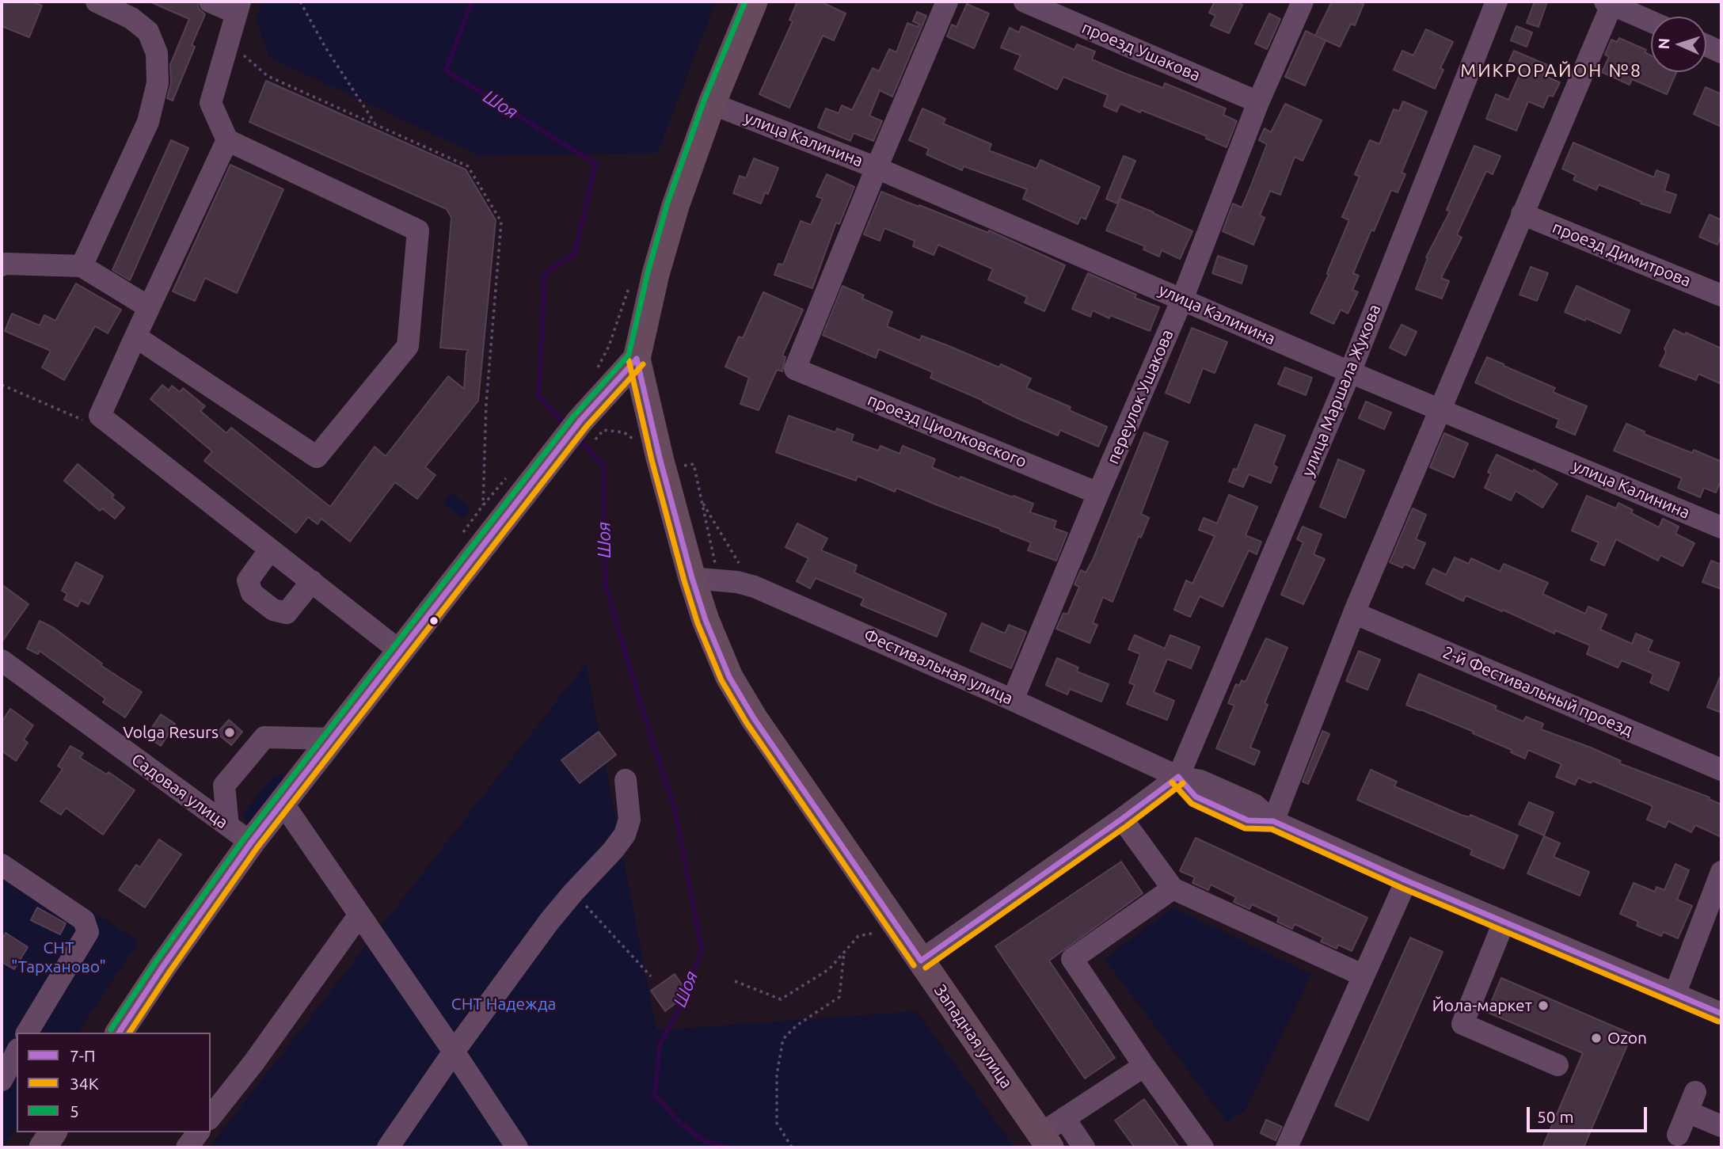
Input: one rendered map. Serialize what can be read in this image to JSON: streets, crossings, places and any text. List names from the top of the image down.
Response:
{
  "streets": {
    "main road": ["Западная улица"],
    "street": [
      "проезд Ушакова",
      "улица Калинина",
      "проезд Димитрова",
      "улица Маршала Жукова",
      "переулок Ушакова",
      "проезд Циолковского",
      "Фестивальная улица",
      "2-й Фестивальный проезд",
      "Садовая улица"
    ]
  },
  "crossings": [
    ["проезд Ушакова", "переулок Ушакова"],
    ["улица Калинина", "улица Маршала Жукова"],
    ["улица Калинина", "переулок Ушакова"],
    ["улица Калинина", "проезд Циолковского"],
    ["улица Маршала Жукова", "Фестивальная улица"],
    ["переулок Ушакова", "проезд Циолковского"],
    ["переулок Ушакова", "Фестивальная улица"],
    ["Фестивальная улица", "Западная улица"]
  ],
  "districts": ["МИКРОРАЙОН №8"],
  "water": ["Шоя"],
  "parks": ["СНТ \"Тарханово\"", "СНТ Надежда"],
  "places": ["Volga Resurs", "Йола-маркет", "Ozon"],
  "lines": ["transit line 5", "transit line 7-П", "transit line 34К"],
  "legend": ["7-П", "34К", "5"],
  "scale_bar": "50 m",
  "north": "left"
}
